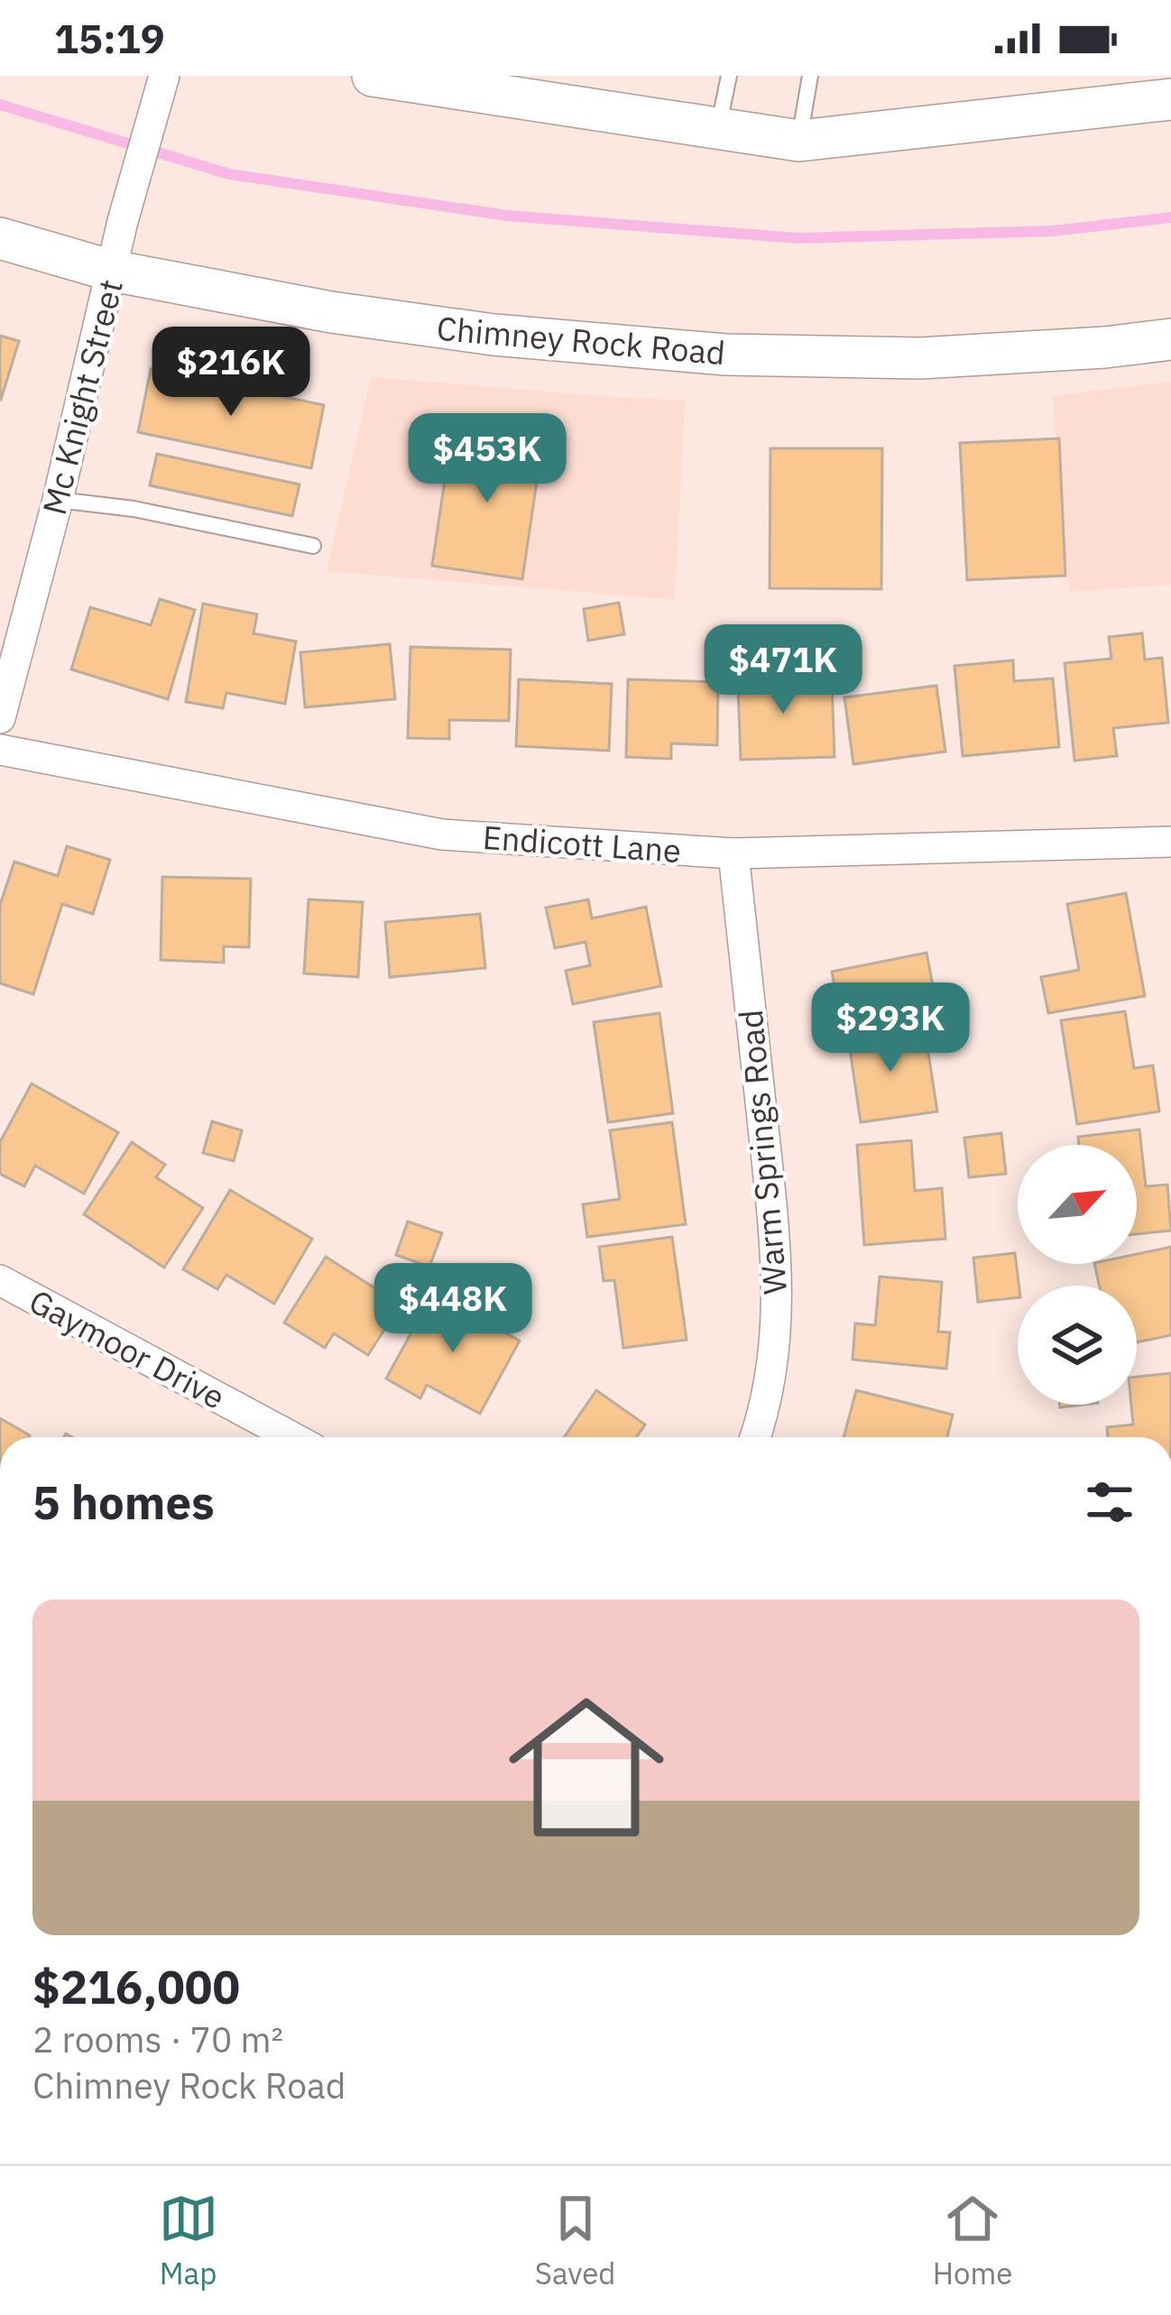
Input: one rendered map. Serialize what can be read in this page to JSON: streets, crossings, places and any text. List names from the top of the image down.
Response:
{
  "streets": {
    "main road": ["Chimney Rock Road"],
    "street": [
      "Mc Knight Street",
      "Endicott Lane",
      "Warm Springs Road",
      "Gaymoor Drive"
    ]
  },
  "crossings": [
    ["Chimney Rock Road", "Mc Knight Street"],
    ["Endicott Lane", "Warm Springs Road"]
  ],
  "north": "top right",
  "page": {
    "status": "15:19",
    "price": [
      "$216K",
      "$453K",
      "$471K",
      "$293K",
      "$448K"
    ],
    "heading": "5 homes",
    "list": [
      {
        "name": "$216,000",
        "note": "2 rooms · 70 m² · Chimney Rock Road"
      }
    ],
    "tabs": ["Map", "Saved", "Home"]
  }
}
